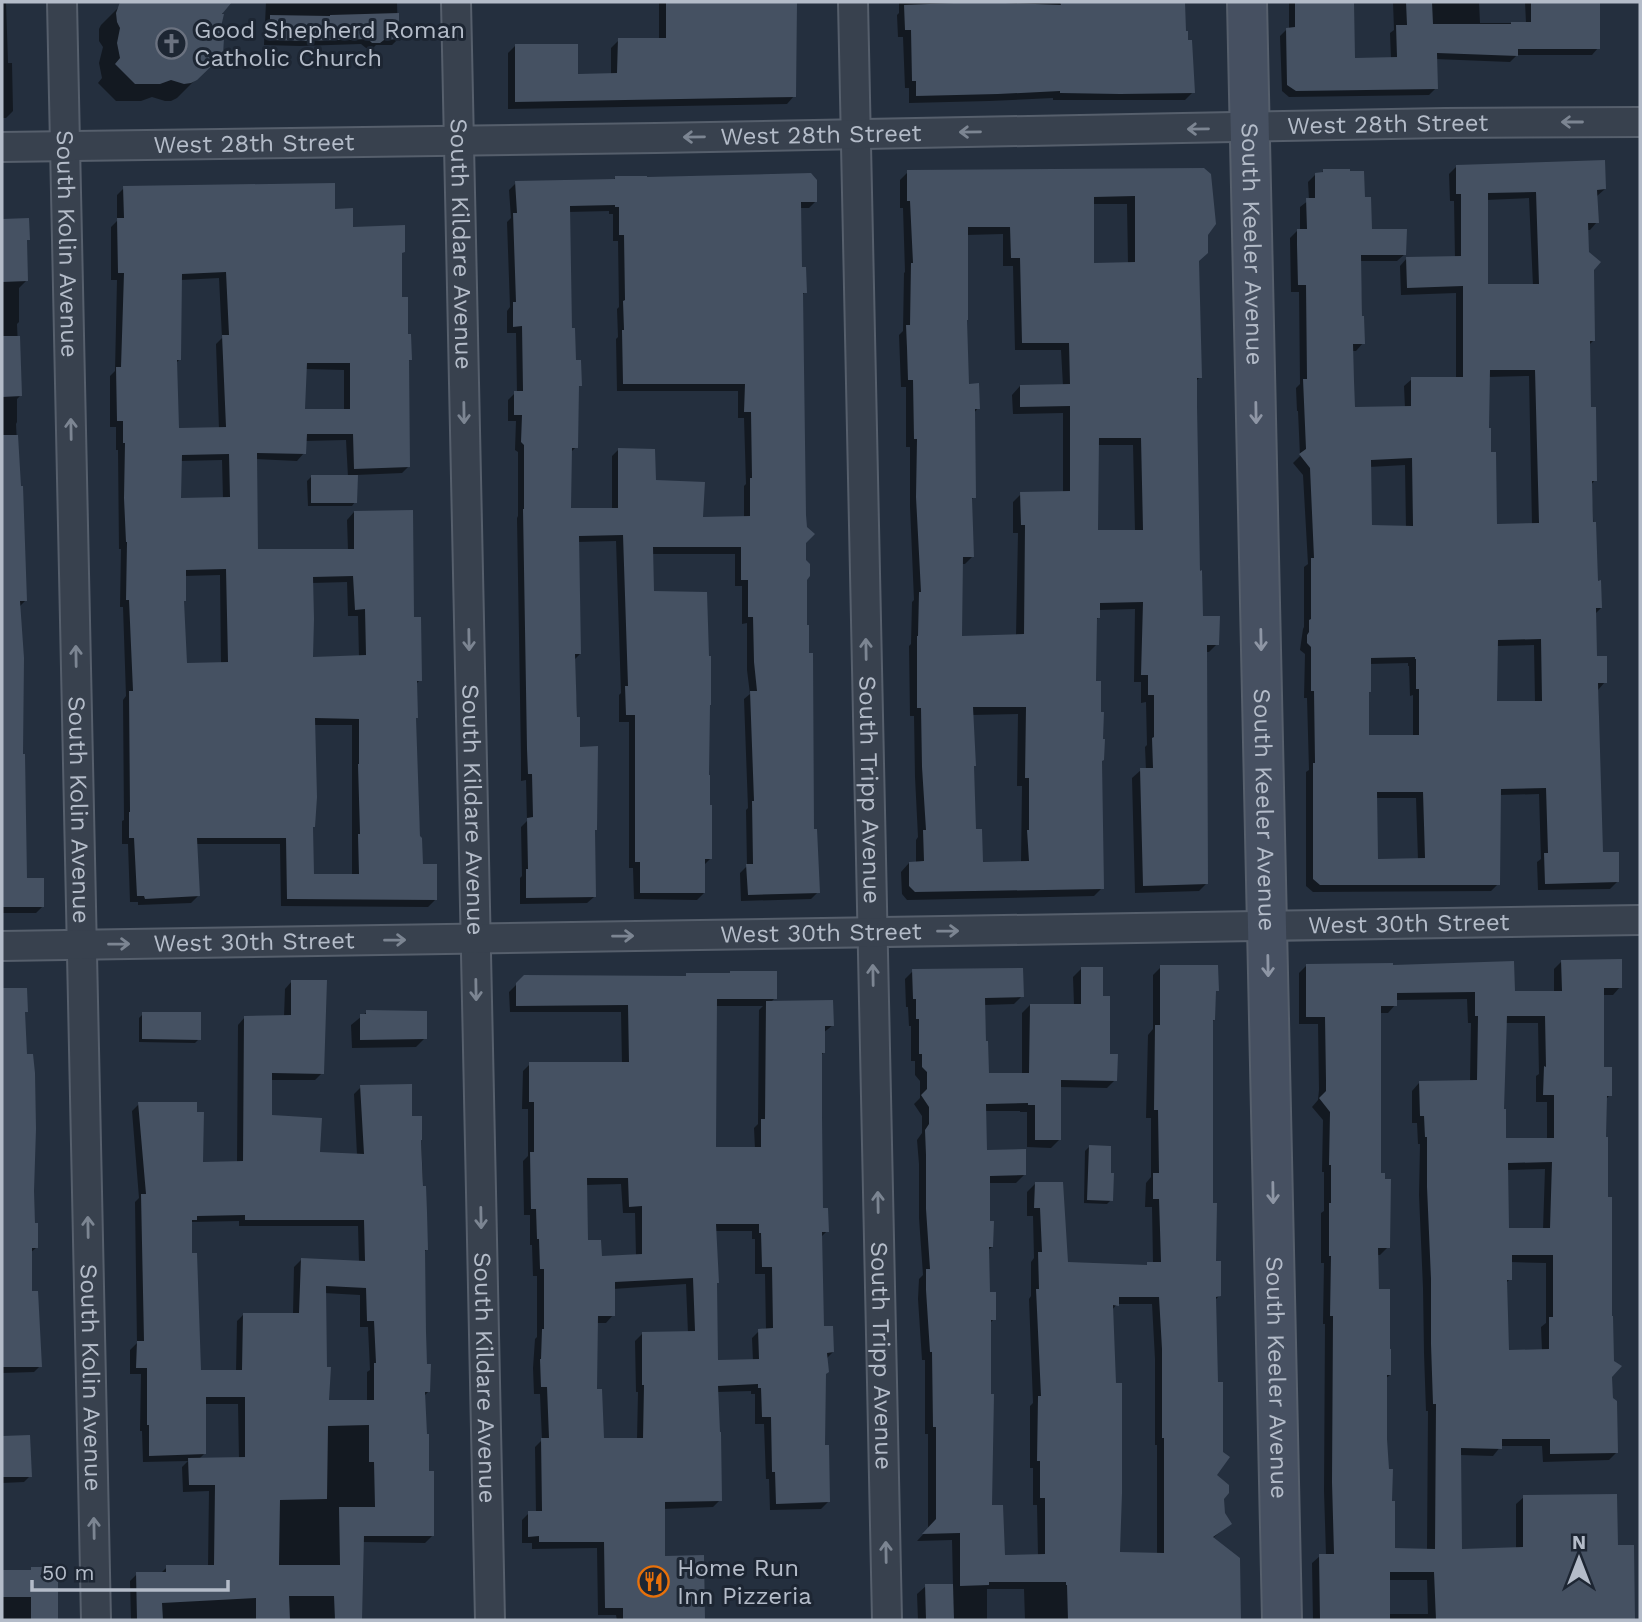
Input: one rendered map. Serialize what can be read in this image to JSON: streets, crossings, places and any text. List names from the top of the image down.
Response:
{
  "streets": {
    "street": [
      "West 28th Street",
      "South Kolin Avenue",
      "South Kildare Avenue",
      "South Keeler Avenue",
      "South Tripp Avenue",
      "West 30th Street"
    ]
  },
  "crossings": [
    ["West 28th Street", "South Kolin Avenue"],
    ["West 28th Street", "South Kildare Avenue"],
    ["West 28th Street", "South Keeler Avenue"],
    ["West 28th Street", "South Tripp Avenue"],
    ["South Kolin Avenue", "West 30th Street"],
    ["South Kildare Avenue", "West 30th Street"],
    ["South Keeler Avenue", "West 30th Street"],
    ["South Tripp Avenue", "West 30th Street"]
  ],
  "one_way": [
    "West 28th Street",
    "South Kolin Avenue",
    "South Kildare Avenue",
    "South Keeler Avenue",
    "South Tripp Avenue",
    "West 30th Street"
  ],
  "places": {
    "church": ["Good Shepherd Roman Catholic Church"],
    "restaurant": ["Home Run Inn Pizzeria"]
  },
  "scale_bar": "50 m",
  "north": "top"
}
